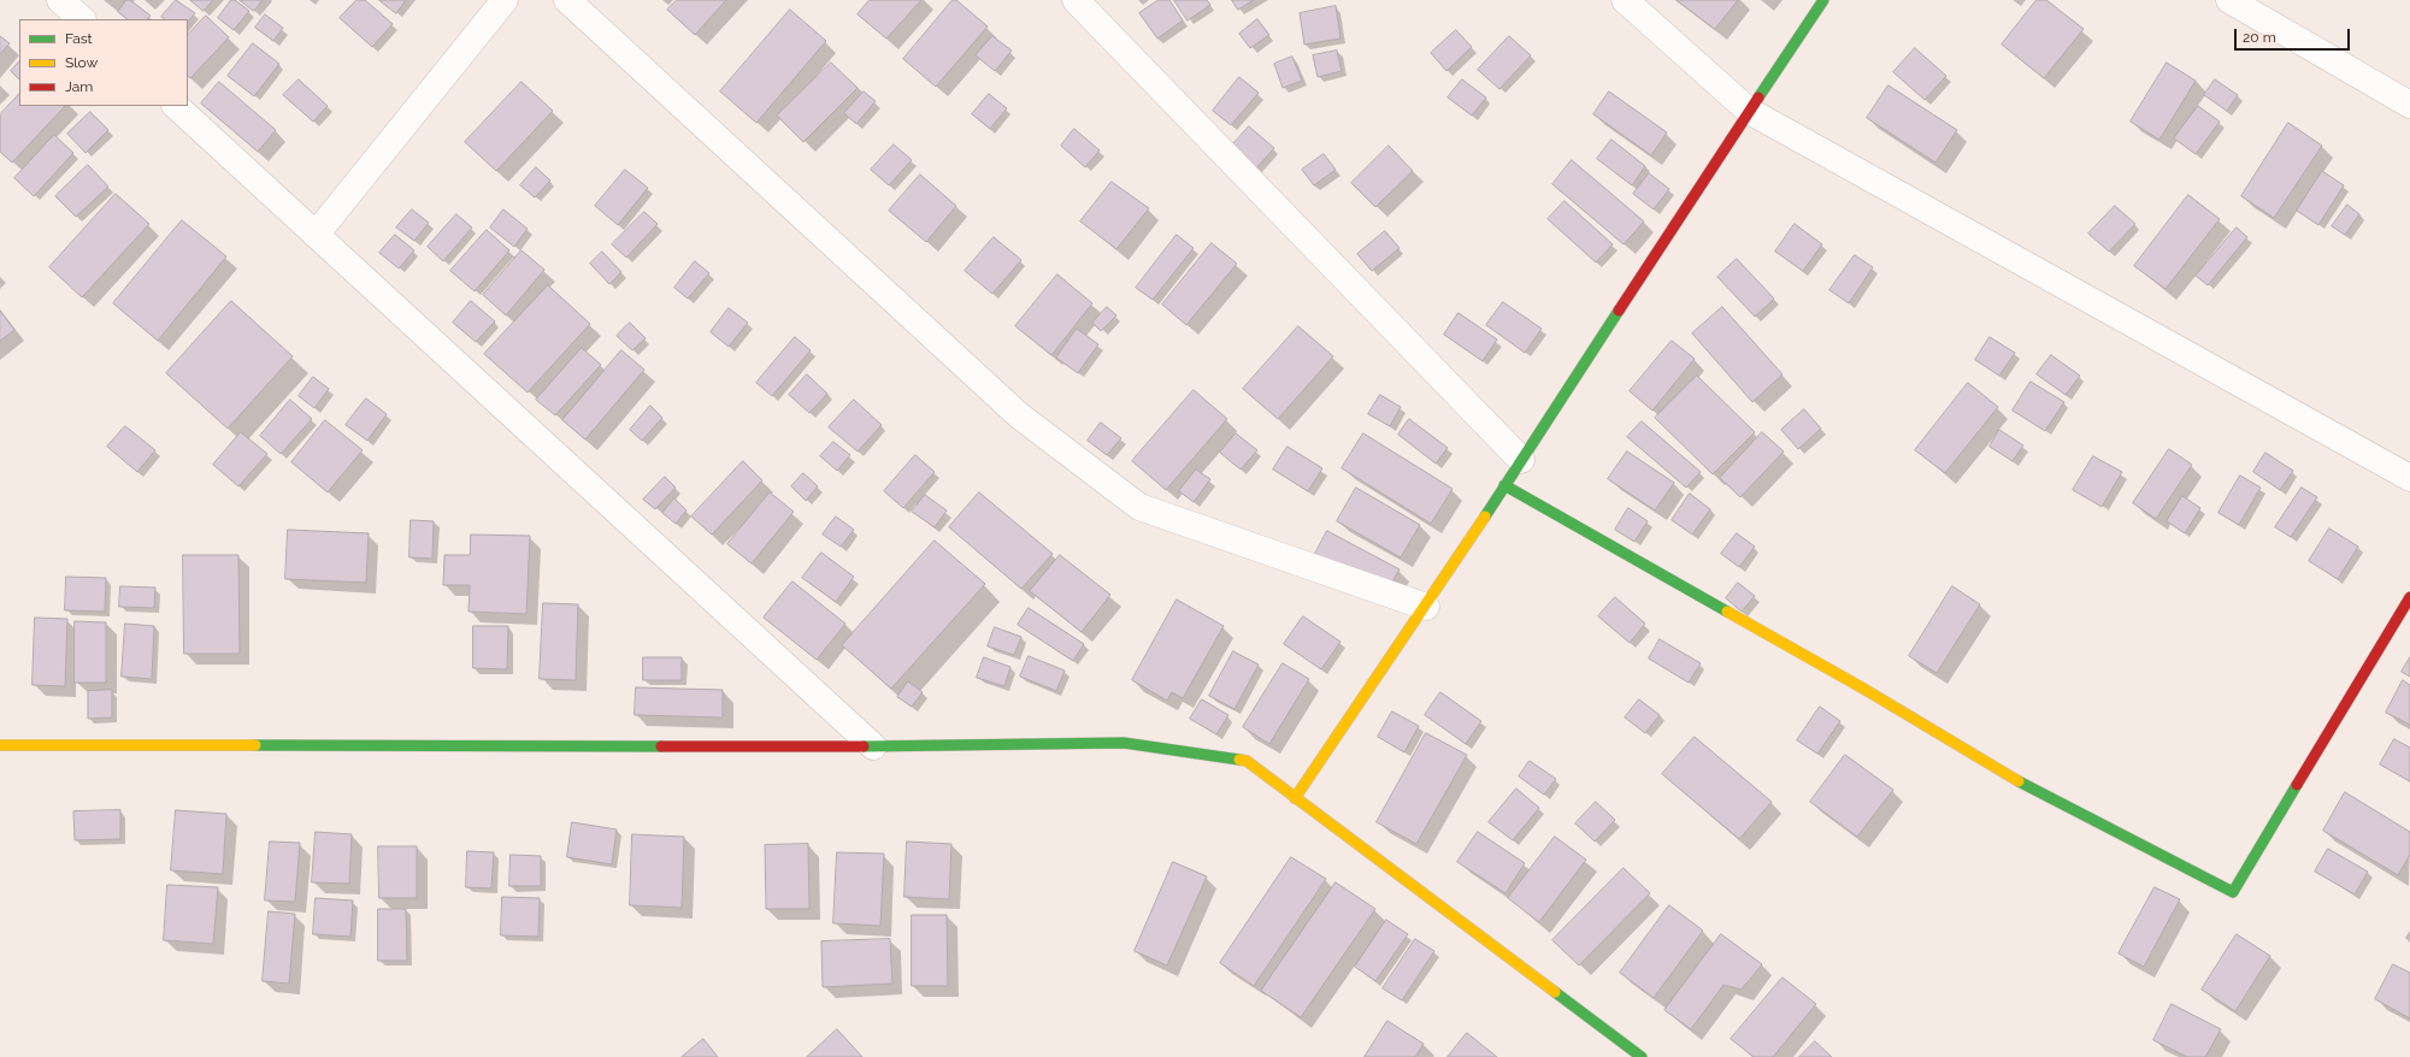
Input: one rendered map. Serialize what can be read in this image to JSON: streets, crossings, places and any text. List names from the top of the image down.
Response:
{
  "legend": ["Fast", "Slow", "Jam"],
  "scale_bar": "20 m"
}
